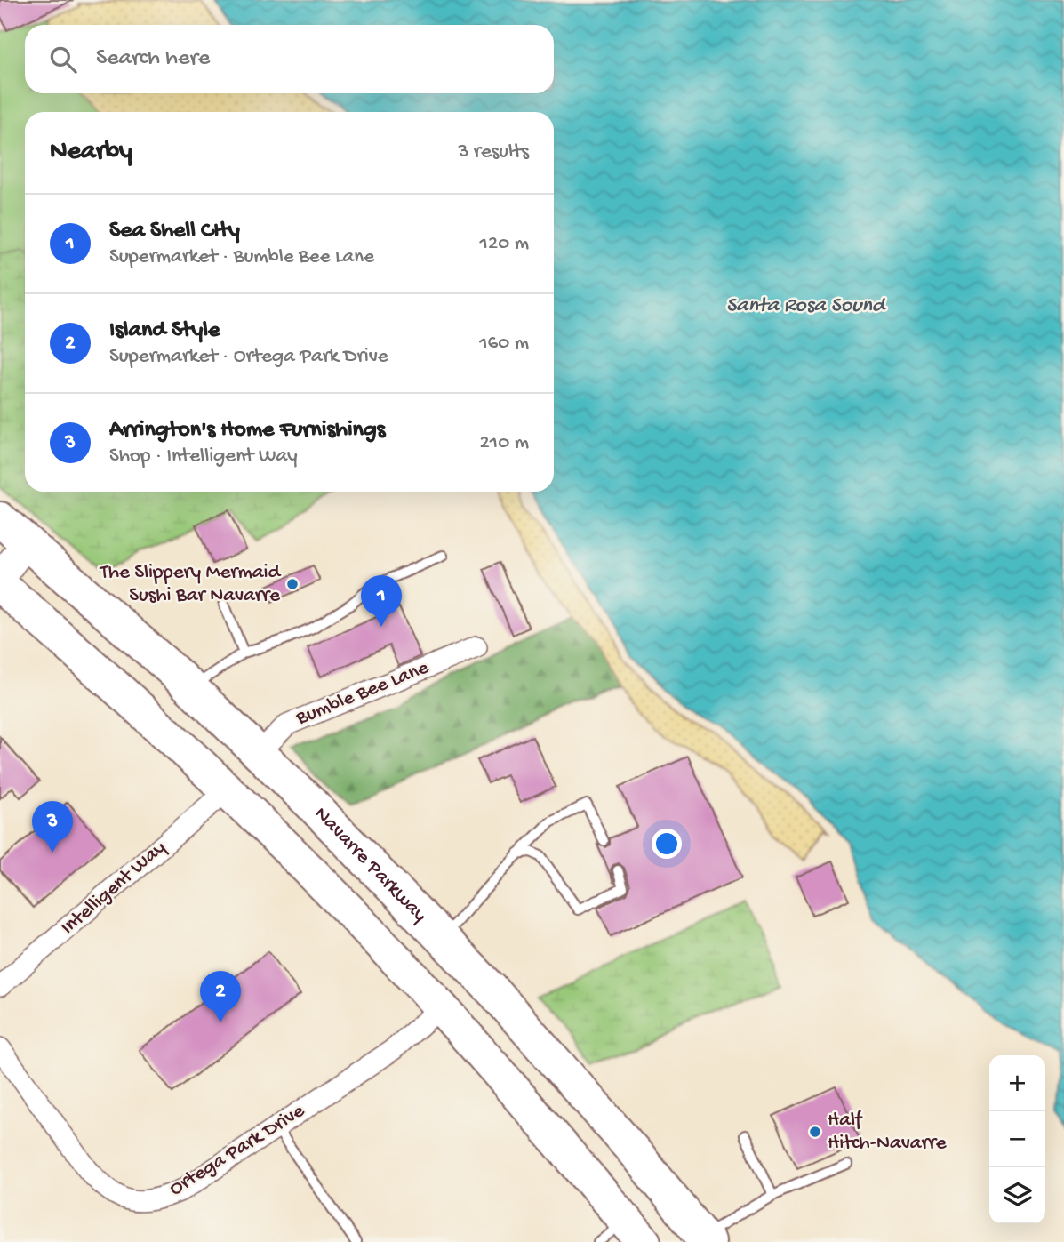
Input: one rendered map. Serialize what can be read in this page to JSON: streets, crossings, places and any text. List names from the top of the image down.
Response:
{
  "streets": {
    "highway": ["Navarre Parkway"],
    "street": ["Bumble Bee Lane", "Intelligent Way", "Ortega Park Drive"]
  },
  "crossings": [
    ["Bumble Bee Lane", "Navarre Parkway"]
  ],
  "water": ["Santa Rosa Sound"],
  "places": ["The Slippery Mermaid Sushi Bar Navarre", "Half Hitch-Navarre"],
  "page": {
    "search": "Search here",
    "heading": ["Nearby", "3 results"],
    "list": [
      {
        "mark": "1",
        "name": "Sea Shell CIty",
        "note": "Supermarket · Bumble Bee Lane",
        "value": "120 m"
      },
      {
        "mark": "2",
        "name": "Island Style",
        "note": "Supermarket · Ortega Park Drive",
        "value": "160 m"
      },
      {
        "mark": "3",
        "name": "Arrington's Home Furnishings",
        "note": "Shop · Intelligent Way",
        "value": "210 m"
      }
    ],
    "pins": ["1", "3", "2"],
    "map_buttons": ["+", "−"]
  }
}
